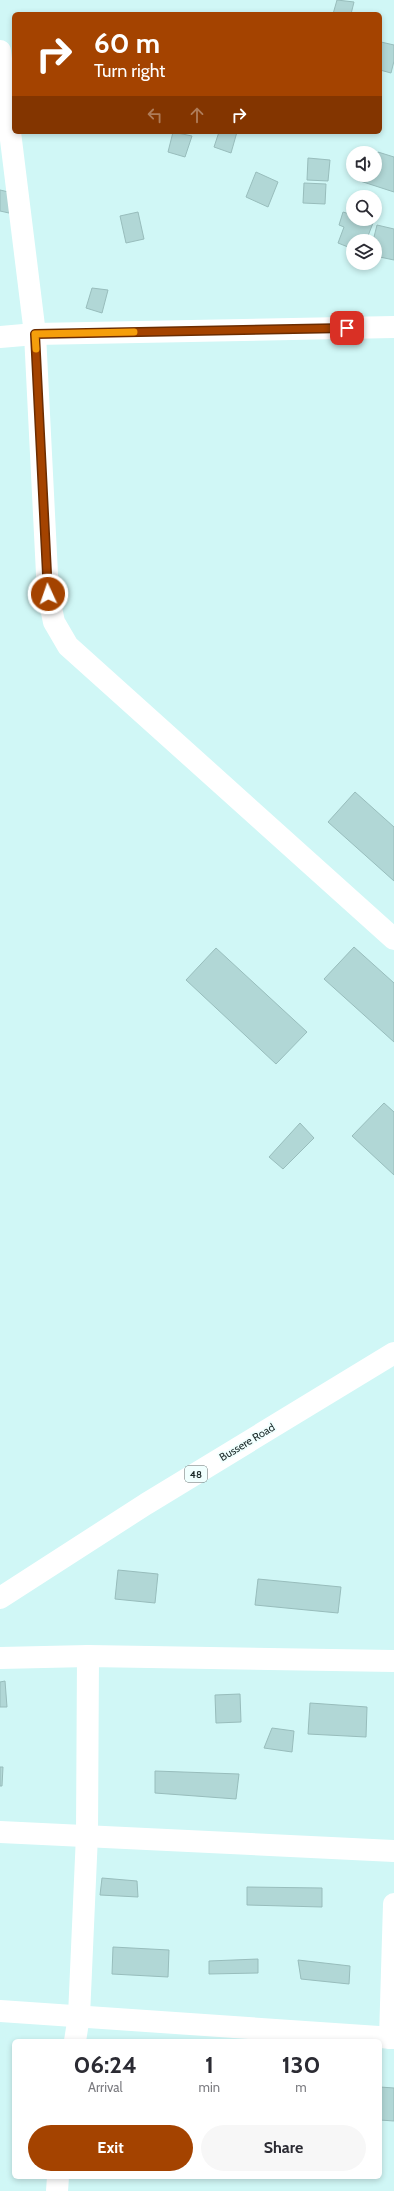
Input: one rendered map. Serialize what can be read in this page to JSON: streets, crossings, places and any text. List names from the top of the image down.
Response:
{
  "streets": {
    "street": ["Bussere Road", "48"]
  },
  "page": {
    "turn": ["60 m", "Turn right"],
    "eta": [
      "06:24",
      "Arrival",
      "1",
      "min",
      "130",
      "m"
    ],
    "buttons": ["Exit", "Share"]
  }
}
